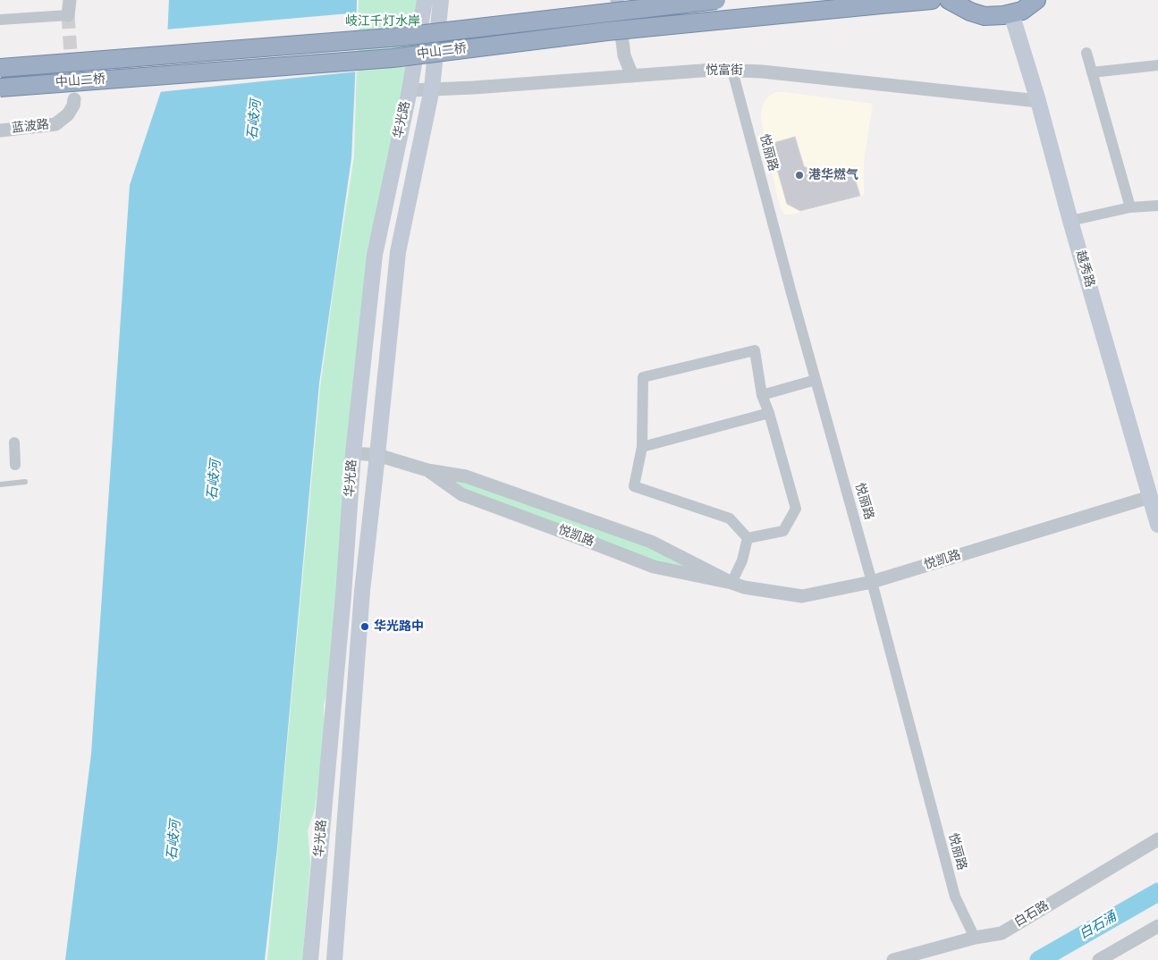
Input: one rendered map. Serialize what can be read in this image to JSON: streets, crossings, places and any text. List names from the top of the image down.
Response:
{
  "streets": {
    "highway": ["中山二桥"],
    "main road": ["华光路", "越秀路"],
    "street": [
      "悦富街",
      "蓝波路",
      "悦丽路",
      "悦凯路",
      "白石路"
    ]
  },
  "crossings": [
    ["悦富街", "华光路"],
    ["悦富街", "悦丽路"],
    ["悦富街", "越秀路"],
    ["华光路", "悦凯路"],
    ["悦丽路", "悦凯路"],
    ["悦丽路", "白石路"],
    ["越秀路", "悦凯路"]
  ],
  "water": ["石岐河", "白石涌"],
  "parks": ["岐江千灯水岸"],
  "places": ["港华燃气", "华光路中"]
}
